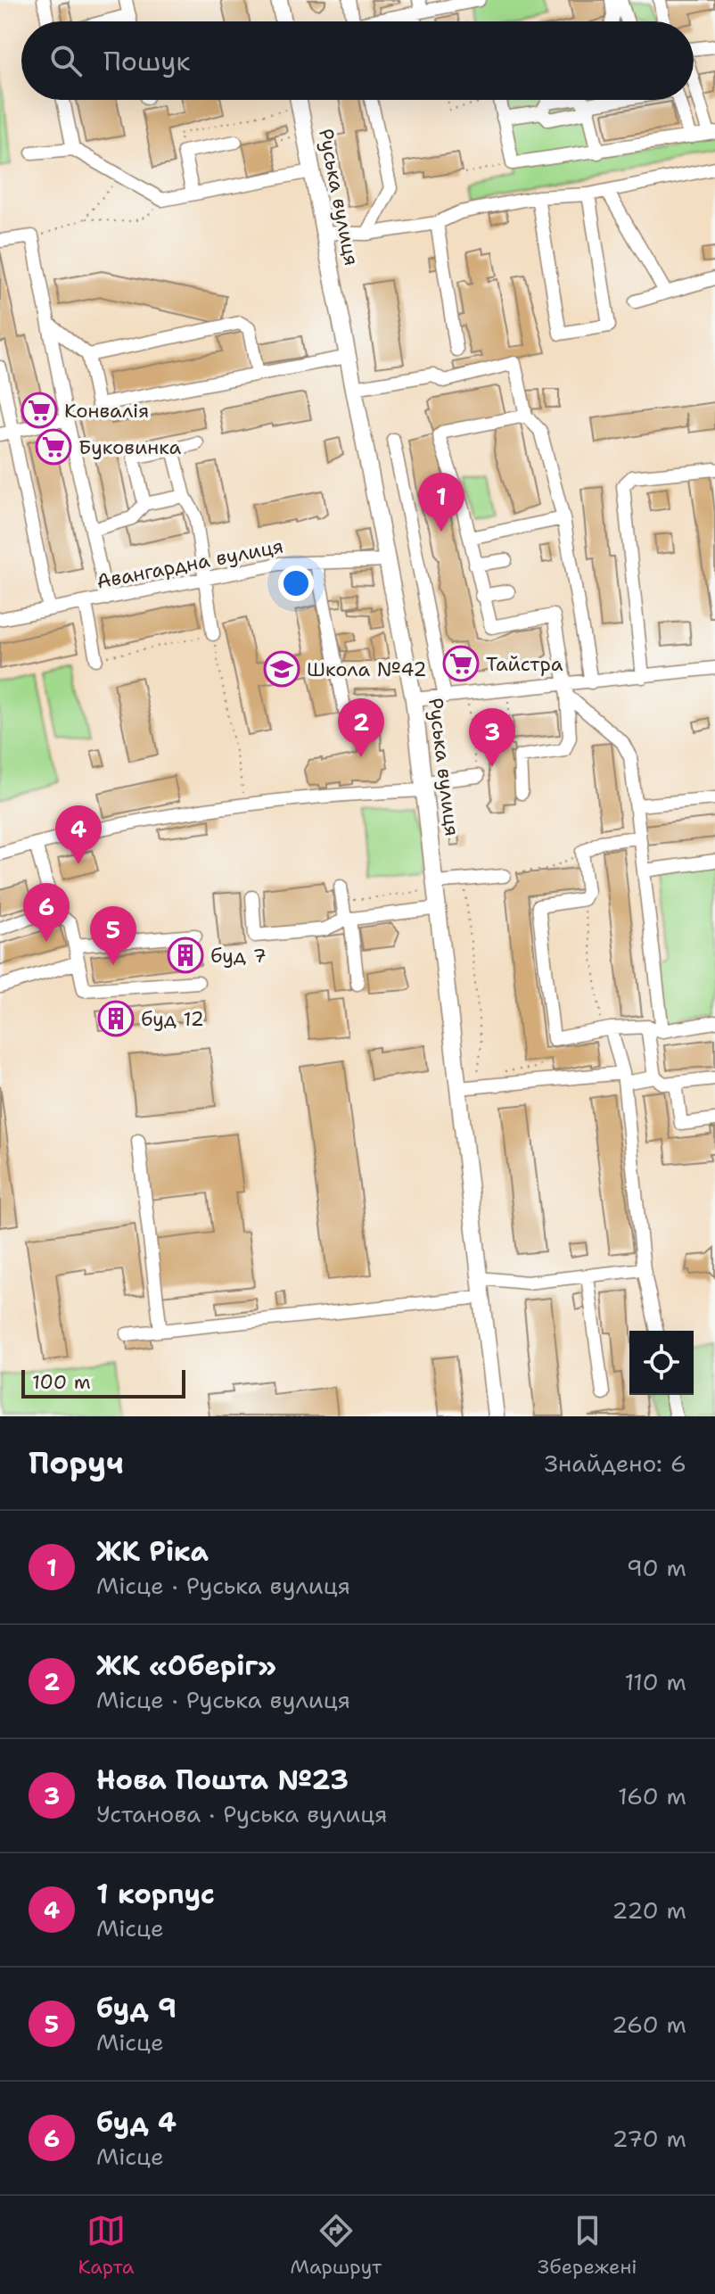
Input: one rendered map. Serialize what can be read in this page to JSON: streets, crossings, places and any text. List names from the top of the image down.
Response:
{
  "streets": {
    "main road": ["Руська вулиця"],
    "street": ["Авангардна вулиця"]
  },
  "crossings": [
    ["Руська вулиця", "Авангардна вулиця"]
  ],
  "places": {
    "supermarket": ["Конвалія", "Буковинка", "Тайстра"],
    "school or university": ["Школа №42"],
    "building": ["буд 7", "буд 12"]
  },
  "scale_bar": "100 m",
  "page": {
    "search": "Пошук",
    "pins": [
      "1",
      "2",
      "3",
      "4",
      "6",
      "5"
    ],
    "scale": "100 m",
    "heading": ["Поруч", "Знайдено: 6"],
    "list": [
      {
        "mark": "1",
        "name": "ЖК Ріка",
        "note": "Місце · Руська вулиця",
        "value": "90 m"
      },
      {
        "mark": "2",
        "name": "ЖК «Оберіг»",
        "note": "Місце · Руська вулиця",
        "value": "110 m"
      },
      {
        "mark": "3",
        "name": "Нова Пошта №23",
        "note": "Установа · Руська вулиця",
        "value": "160 m"
      },
      {
        "mark": "4",
        "name": "1 корпус",
        "note": "Місце",
        "value": "220 m"
      },
      {
        "mark": "5",
        "name": "буд 9",
        "note": "Місце",
        "value": "260 m"
      },
      {
        "mark": "6",
        "name": "буд 4",
        "note": "Місце",
        "value": "270 m"
      }
    ],
    "nav": ["Карта", "Маршрут", "Збережені"]
  }
}
